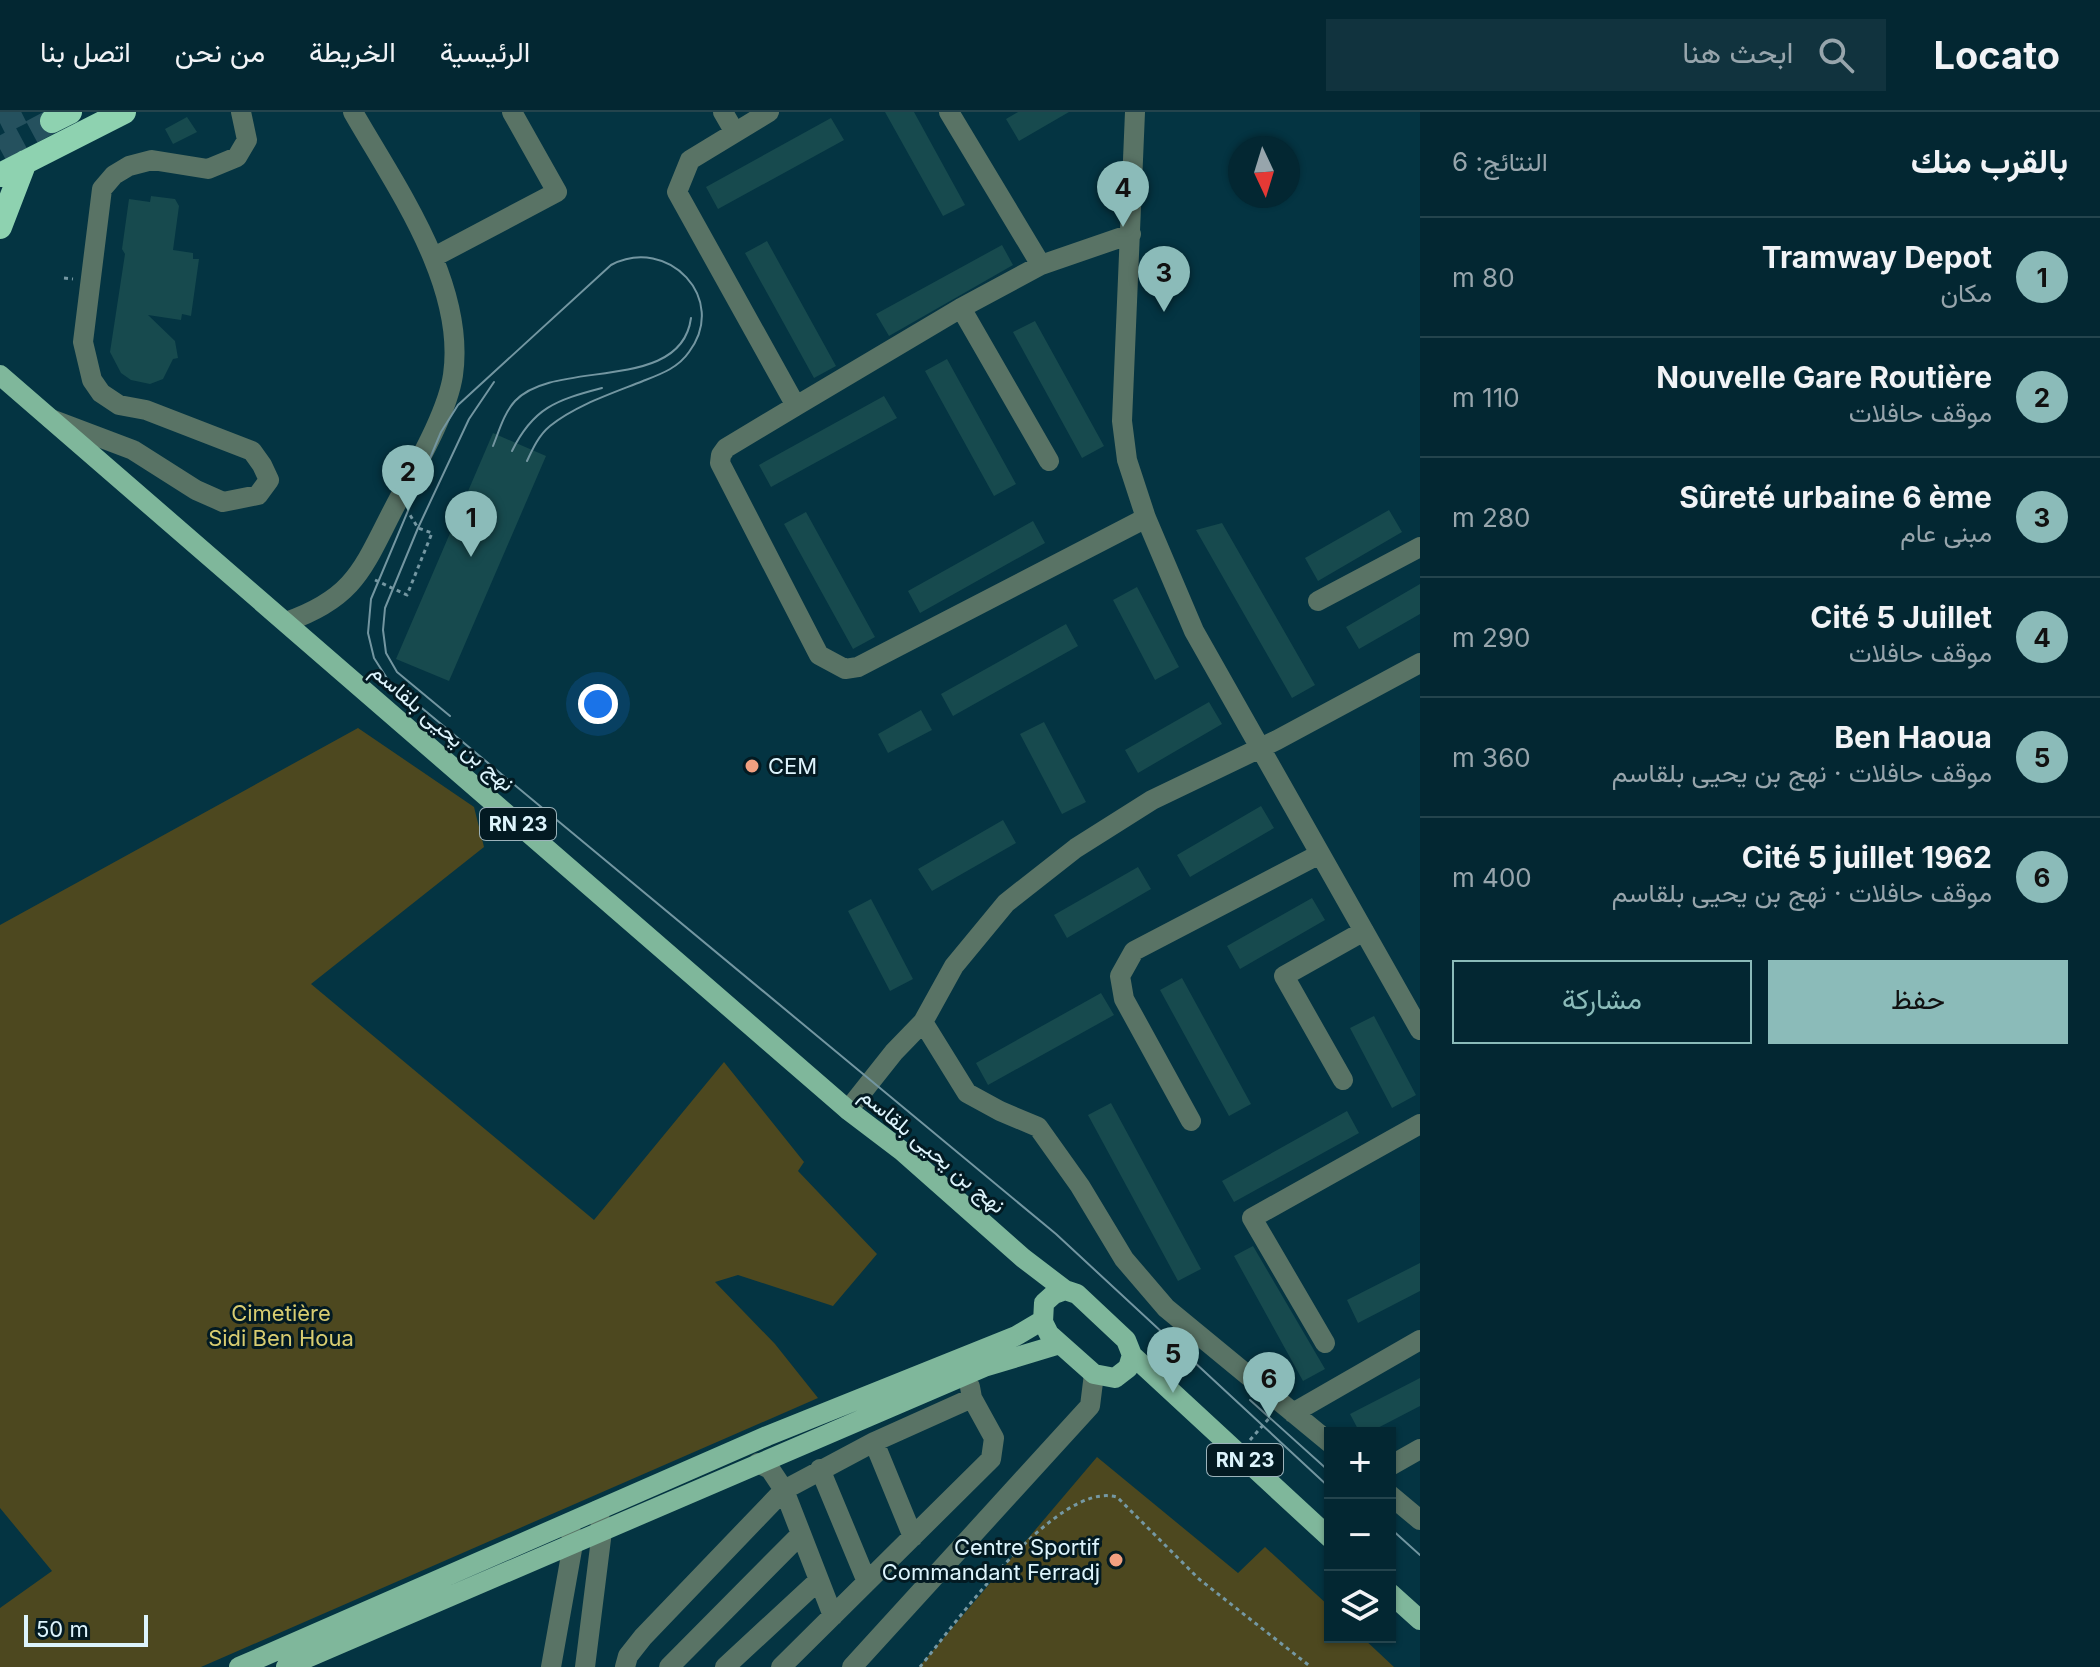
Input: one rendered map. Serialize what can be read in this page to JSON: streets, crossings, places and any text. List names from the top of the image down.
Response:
{
  "streets": {
    "main road": ["نهج بن يحيى بلقاسم", "RN 23"]
  },
  "crossings": [
    ["نهج بن يحيى بلقاسم", "RN 23"]
  ],
  "parks": ["Cimetière Sidi Ben Houa"],
  "places": ["CEM", "Centre Sportif Commandant Ferradj"],
  "scale_bar": "50 m",
  "north": "bottom",
  "page": {
    "header": "Locato",
    "search": "ابحث هنا",
    "nav": [
      "الرئيسية",
      "الخريطة",
      "من نحن",
      "اتصل بنا"
    ],
    "heading": ["بالقرب منك", "النتائج: 6"],
    "pins": [
      "4",
      "3",
      "2",
      "1",
      "5",
      "6"
    ],
    "list": [
      {
        "mark": "1",
        "name": "Tramway Depot",
        "note": "مكان",
        "value": "80 m"
      },
      {
        "mark": "2",
        "name": "Nouvelle Gare Routière",
        "note": "موقف حافلات",
        "value": "110 m"
      },
      {
        "mark": "3",
        "name": "Sûreté urbaine 6 ème",
        "note": "مبنى عام",
        "value": "280 m"
      },
      {
        "mark": "4",
        "name": "Cité 5 Juillet",
        "note": "موقف حافلات",
        "value": "290 m"
      },
      {
        "mark": "5",
        "name": "Ben Haoua",
        "note": "موقف حافلات · نهج بن يحيى بلقاسم",
        "value": "360 m"
      },
      {
        "mark": "6",
        "name": "Cité 5 juillet 1962",
        "note": "موقف حافلات · نهج بن يحيى بلقاسم",
        "value": "400 m"
      }
    ],
    "buttons": ["حفظ", "مشاركة"],
    "map_buttons": ["+", "−"],
    "scale": "50 m"
  }
}
